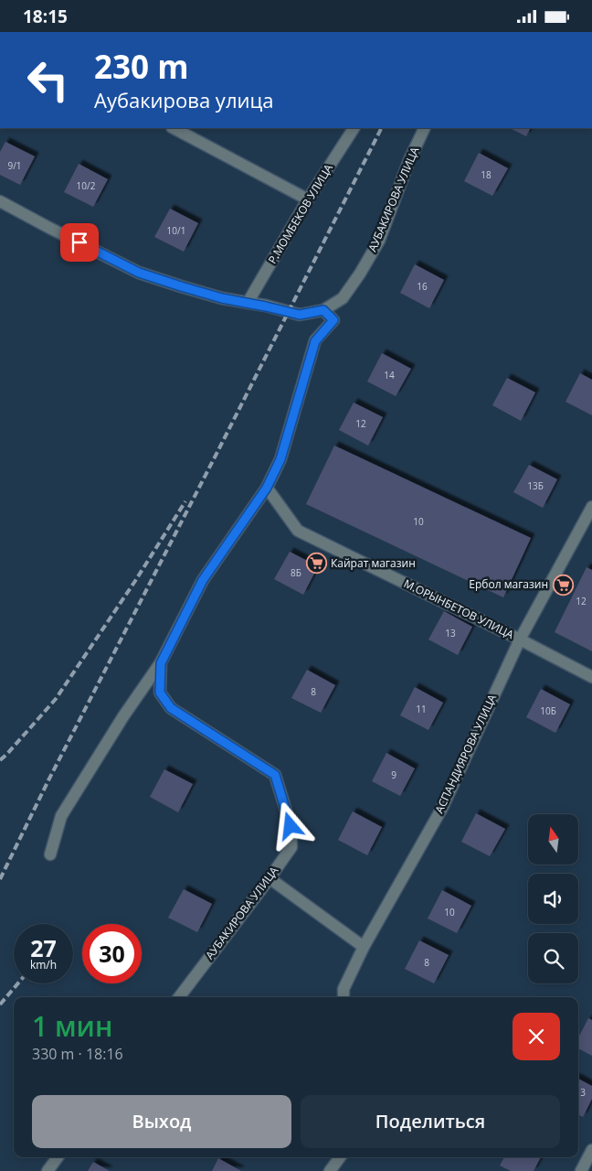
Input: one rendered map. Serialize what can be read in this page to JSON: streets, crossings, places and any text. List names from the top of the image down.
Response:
{
  "streets": {
    "street": [
      "АУБАКИРОВА УЛИЦА",
      "Р.МОМБЕКОВ УЛИЦА",
      "М.ОРЫНБЕТОВ УЛИЦА",
      "АСПАНДИЯРОВА УЛИЦА"
    ]
  },
  "crossings": [
    ["АУБАКИРОВА УЛИЦА", "Р.МОМБЕКОВ УЛИЦА"],
    ["АУБАКИРОВА УЛИЦА", "М.ОРЫНБЕТОВ УЛИЦА"],
    ["М.ОРЫНБЕТОВ УЛИЦА", "АСПАНДИЯРОВА УЛИЦА"]
  ],
  "places": {
    "supermarket": ["Кайрат магазин", "Ербол магазин"]
  },
  "house_numbers": [
    "9/1",
    "18",
    "10/2",
    "10/1",
    "16",
    "14",
    "12",
    "13Б",
    "10",
    "8Б",
    "12",
    "13",
    "8",
    "11",
    "10Б",
    "9",
    "10",
    "8",
    "3"
  ],
  "north": "top",
  "page": {
    "status": "18:15",
    "turn": ["230 m", "Аубакирова улица"],
    "speed": "27 km/h",
    "limit": "30",
    "heading": ["1 мин", "330 m · 18:16"],
    "buttons": ["Выход", "Поделиться"]
  }
}
